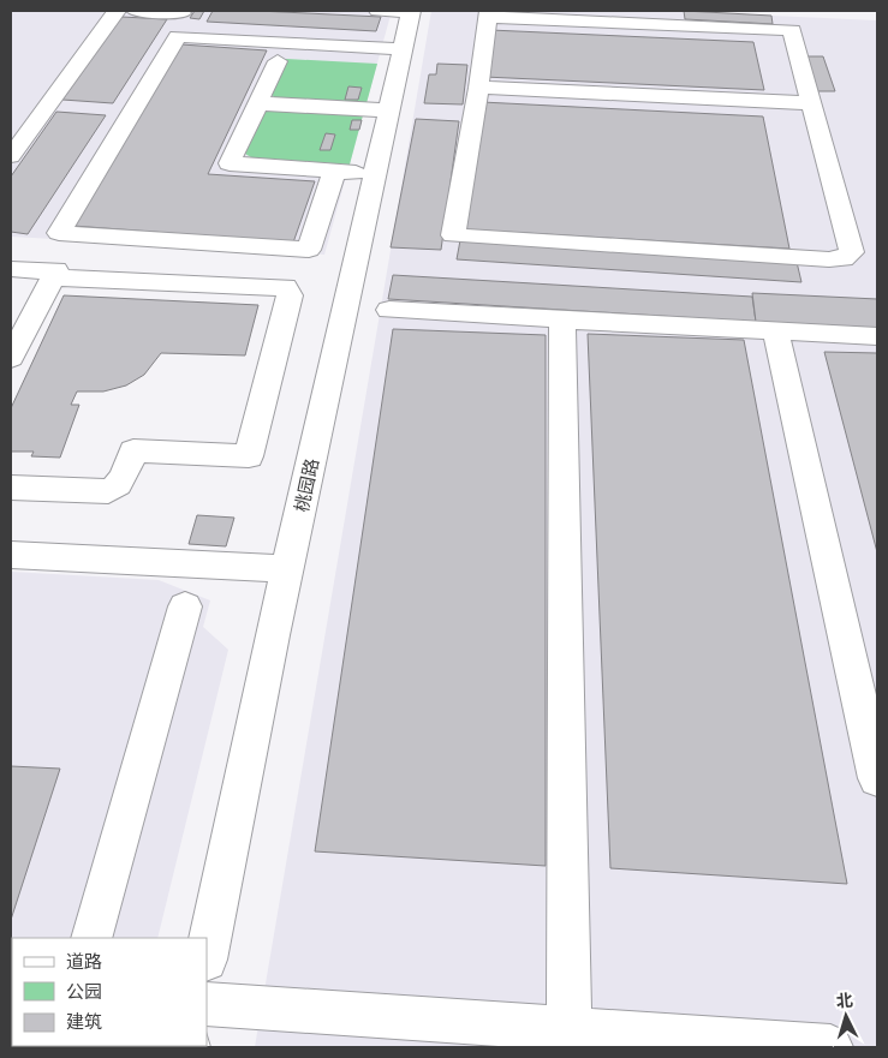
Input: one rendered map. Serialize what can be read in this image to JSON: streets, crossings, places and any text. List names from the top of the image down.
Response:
{
  "streets": {
    "street": ["桃园路"]
  },
  "legend": ["道路", "公园", "建筑"],
  "north": "top"
}
